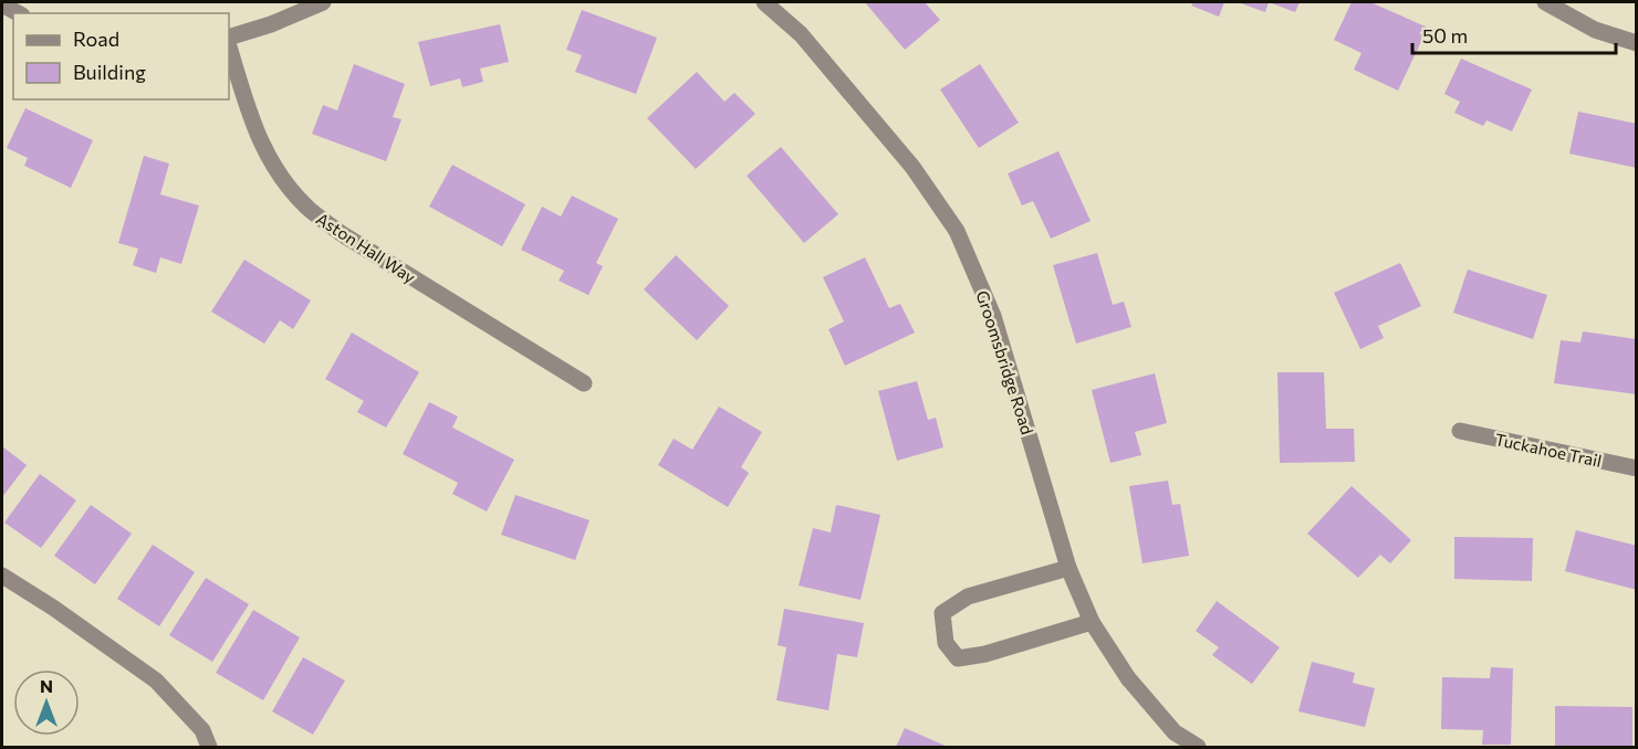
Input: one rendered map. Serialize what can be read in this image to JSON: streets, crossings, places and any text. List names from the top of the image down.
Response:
{
  "streets": {
    "street": ["Aston Hall Way", "Groomsbridge Road", "Tuckahoe Trail"]
  },
  "legend": ["Road", "Building"],
  "scale_bar": "50 m",
  "north": "top"
}
